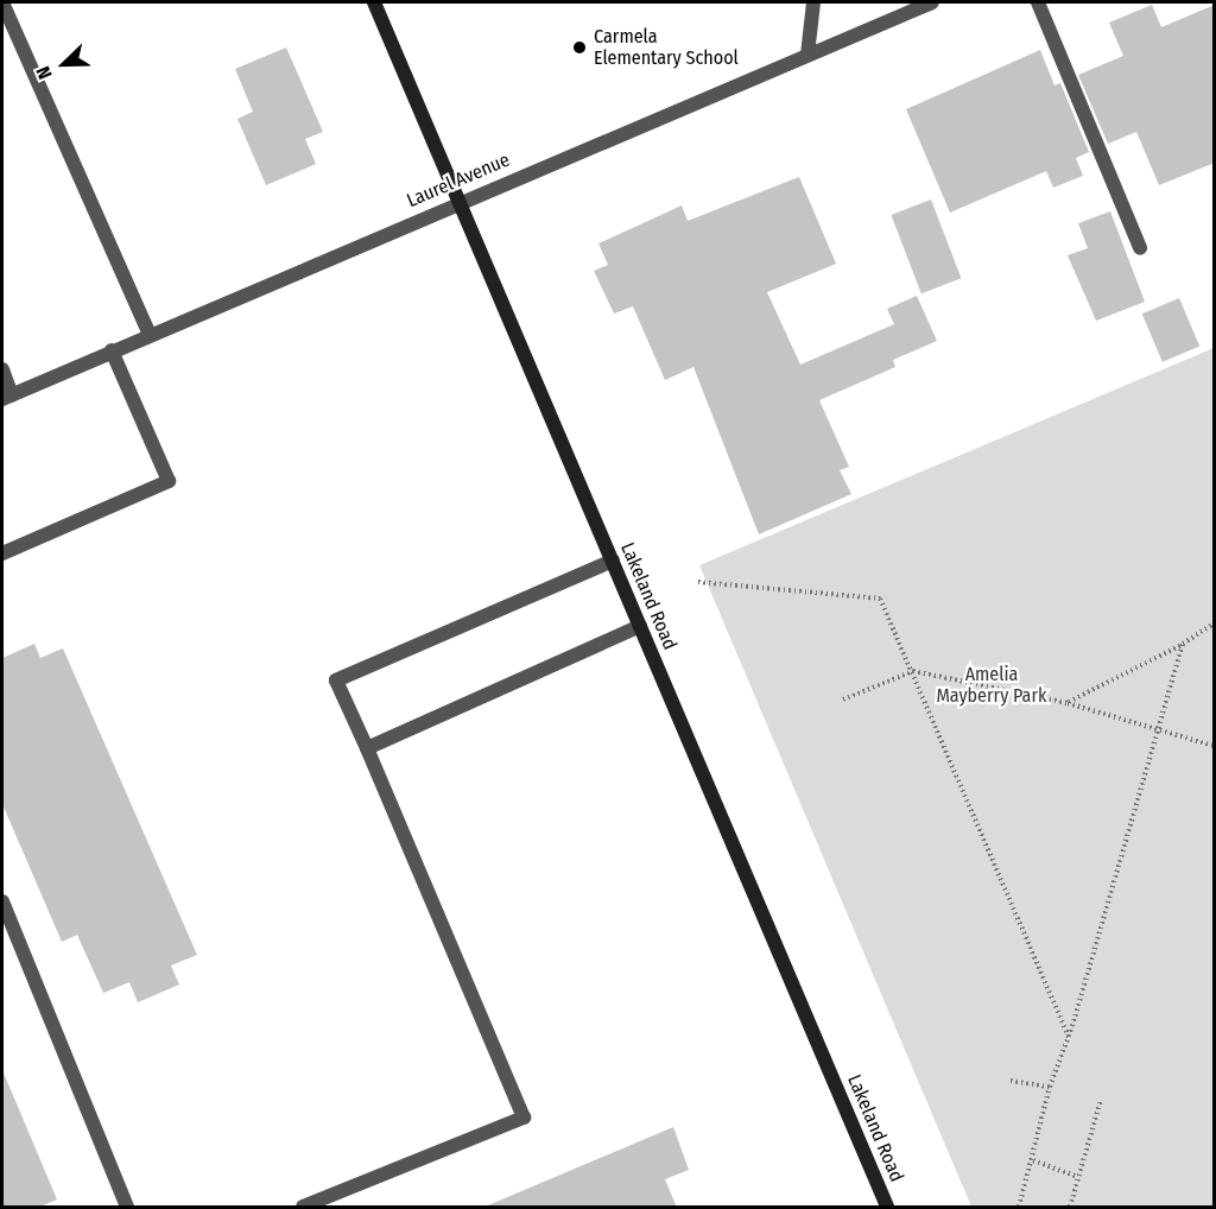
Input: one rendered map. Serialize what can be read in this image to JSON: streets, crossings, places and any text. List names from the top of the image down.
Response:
{
  "streets": {
    "street": ["Laurel Avenue", "Lakeland Road"]
  },
  "crossings": [
    ["Laurel Avenue", "Lakeland Road"]
  ],
  "parks": ["Amelia Mayberry Park"],
  "places": ["Carmela Elementary School"],
  "north": "bottom left"
}
